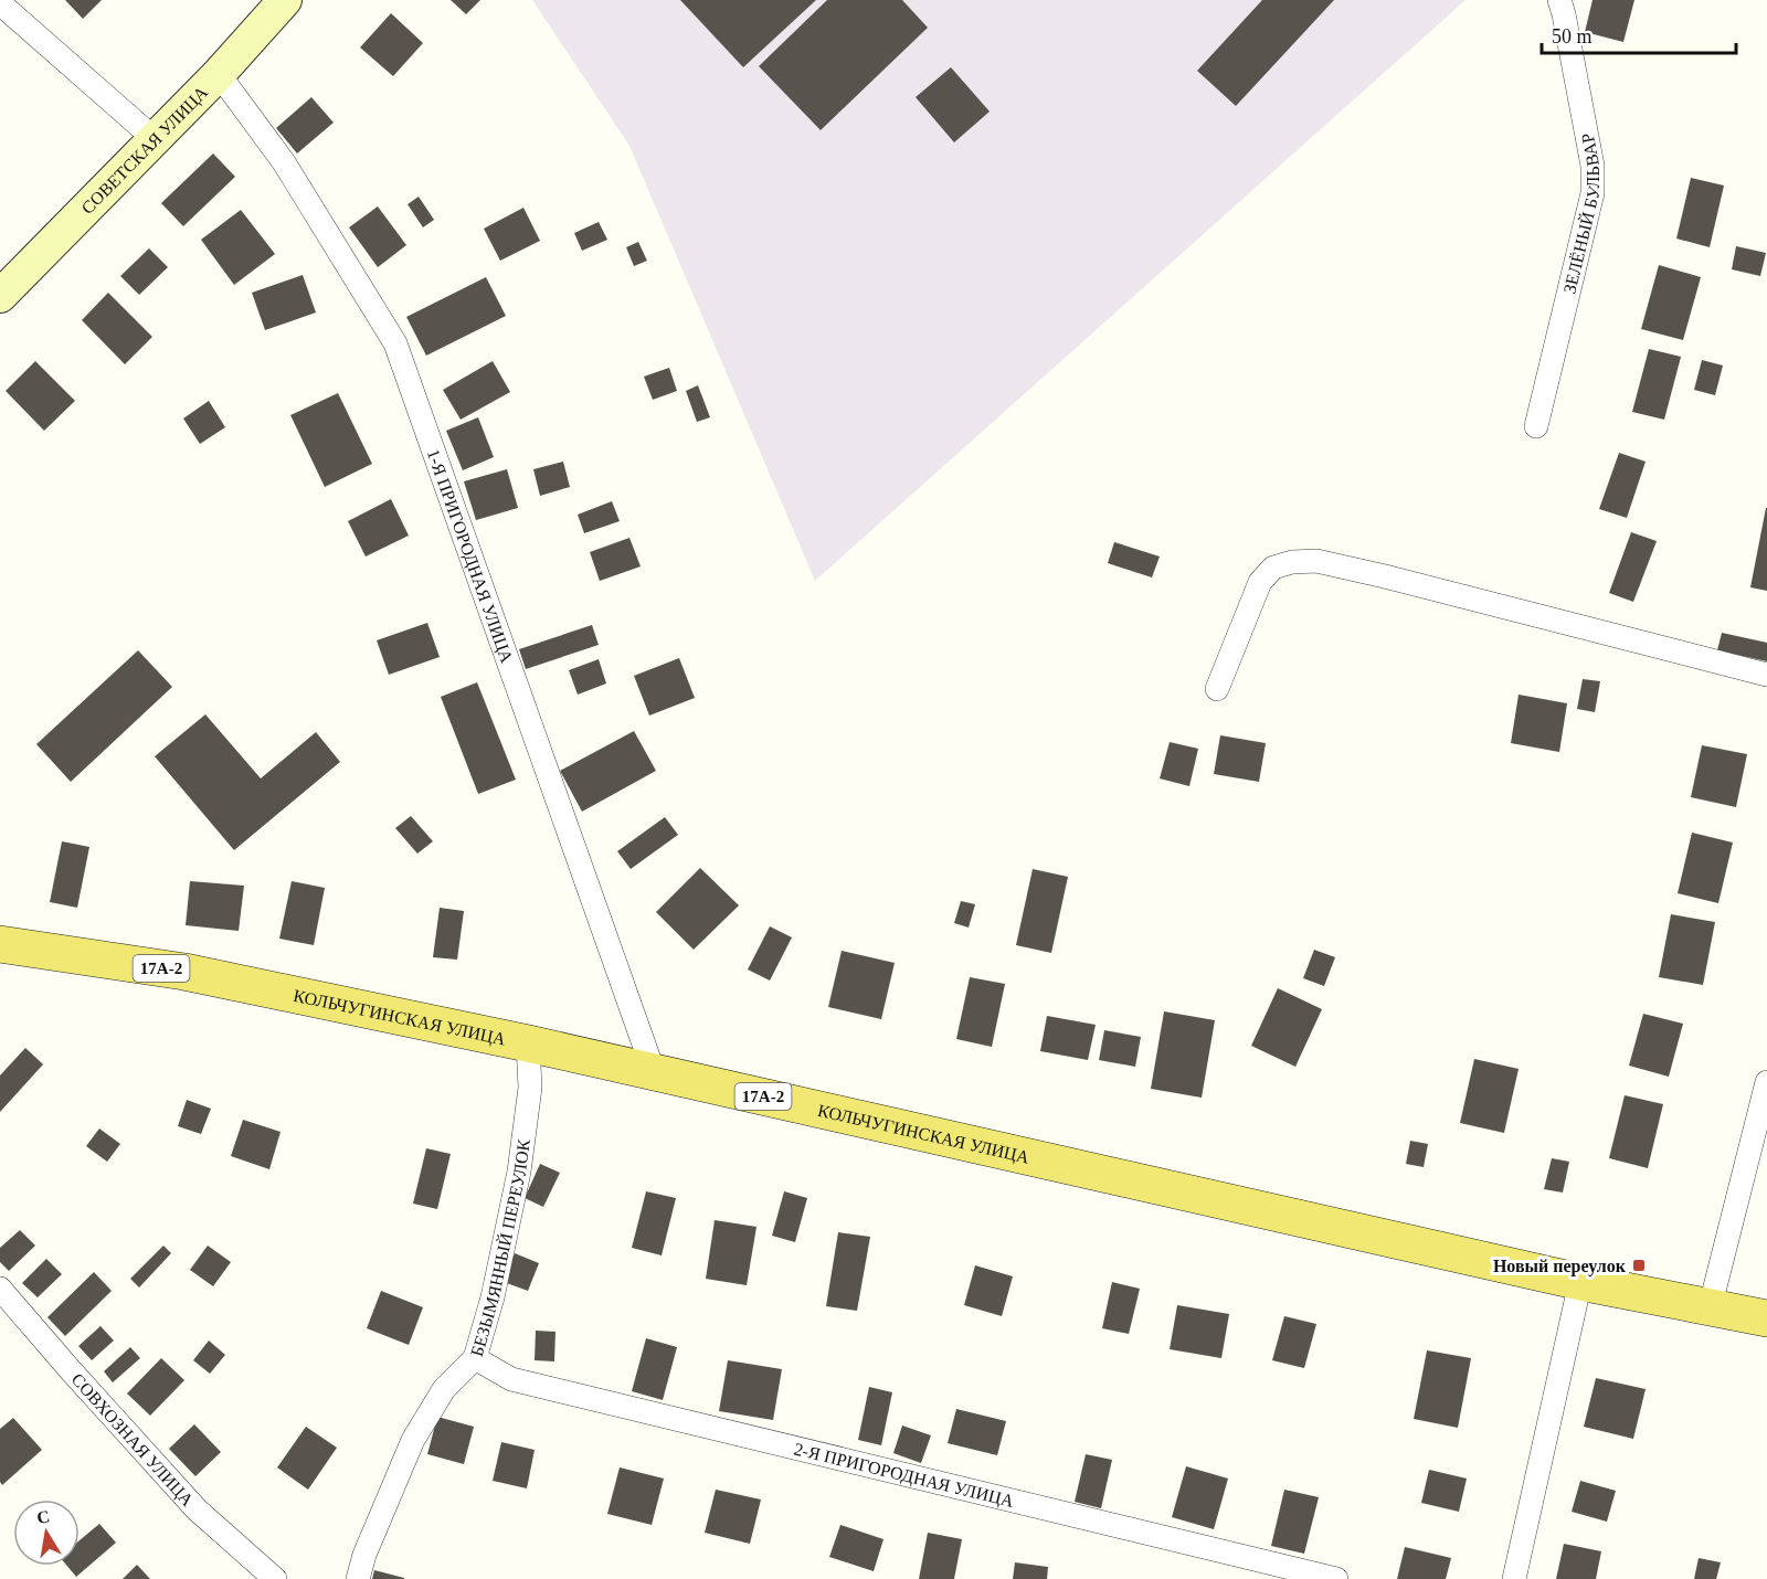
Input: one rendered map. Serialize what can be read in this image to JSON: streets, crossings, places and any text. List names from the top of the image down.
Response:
{
  "streets": {
    "main road": ["17А-2", "КОЛЬЧУГИНСКАЯ УЛИЦА"],
    "street": [
      "СОВЕТСКАЯ УЛИЦА",
      "ЗЕЛЁНЫЙ БУЛЬВАР",
      "1-Я ПРИГОРОДНАЯ УЛИЦА",
      "БЕЗЫМЯННЫЙ ПЕРЕУЛОК",
      "СОВХОЗНАЯ УЛИЦА",
      "2-Я ПРИГОРОДНАЯ УЛИЦА"
    ]
  },
  "crossings": [
    ["СОВЕТСКАЯ УЛИЦА", "1-Я ПРИГОРОДНАЯ УЛИЦА"],
    ["1-Я ПРИГОРОДНАЯ УЛИЦА", "КОЛЬЧУГИНСКАЯ УЛИЦА"],
    ["КОЛЬЧУГИНСКАЯ УЛИЦА", "БЕЗЫМЯННЫЙ ПЕРЕУЛОК"],
    ["БЕЗЫМЯННЫЙ ПЕРЕУЛОК", "2-Я ПРИГОРОДНАЯ УЛИЦА"]
  ],
  "places": {
    "transit": ["Новый переулок"]
  },
  "scale_bar": "50 m",
  "north": "top"
}
